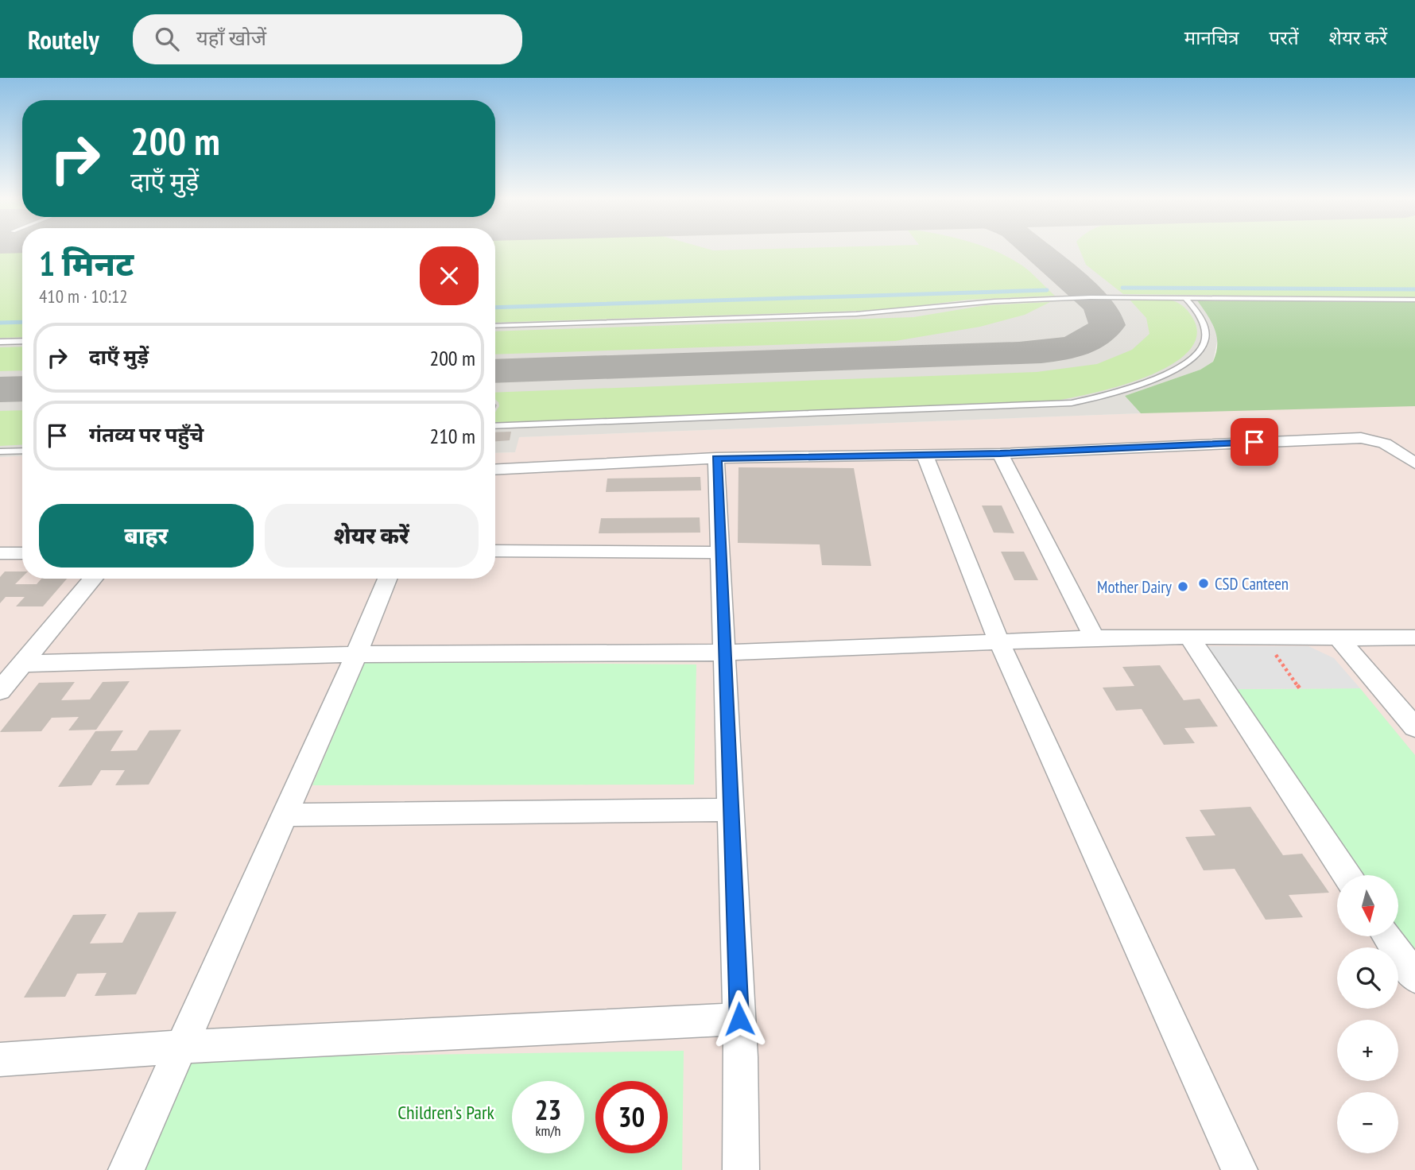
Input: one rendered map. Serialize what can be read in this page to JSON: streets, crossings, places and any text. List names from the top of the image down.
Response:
{
  "parks": ["Children's Park"],
  "places": ["CSD Canteen", "Mother Dairy"],
  "north": "bottom",
  "page": {
    "header": "Routely",
    "search": "यहाँ खोजें",
    "nav": ["मानचित्र", "परतें", "शेयर करें"],
    "turn": ["200 m", "दाएँ मुड़ें"],
    "heading": ["1 मिनट", "410 m · 10:12"],
    "list": [
      {
        "name": "दाएँ मुड़ें",
        "value": "200 m"
      },
      {
        "name": "गंतव्य पर पहुँचे",
        "value": "210 m"
      }
    ],
    "buttons": ["बाहर", "शेयर करें"],
    "map_buttons": ["+", "−"],
    "speed": "23 km/h",
    "limit": "30"
  }
}
